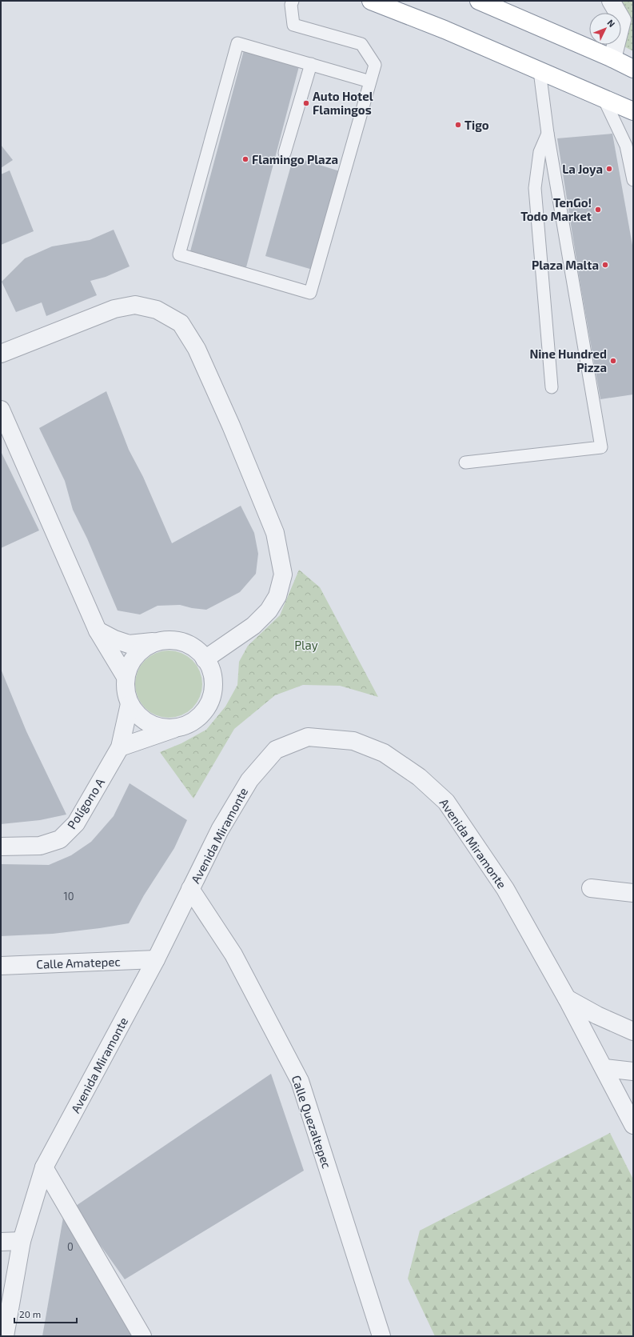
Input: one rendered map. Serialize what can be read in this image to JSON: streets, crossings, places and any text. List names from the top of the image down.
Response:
{
  "streets": {
    "street": [
      "Polígono A",
      "Avenida Miramonte",
      "Calle Amatepec",
      "Calle Quezaltepec"
    ]
  },
  "crossings": [
    ["Avenida Miramonte", "Calle Amatepec"],
    ["Avenida Miramonte", "Calle Quezaltepec"]
  ],
  "parks": ["Play"],
  "places": [
    "Auto Hotel Flamingos",
    "Tigo",
    "Flamingo Plaza",
    "La Joya",
    "TenGo! Todo Market",
    "Plaza Malta",
    "Nine Hundred Pizza"
  ],
  "house_numbers": ["10", "0"],
  "scale_bar": "20 m",
  "north": "top right"
}
